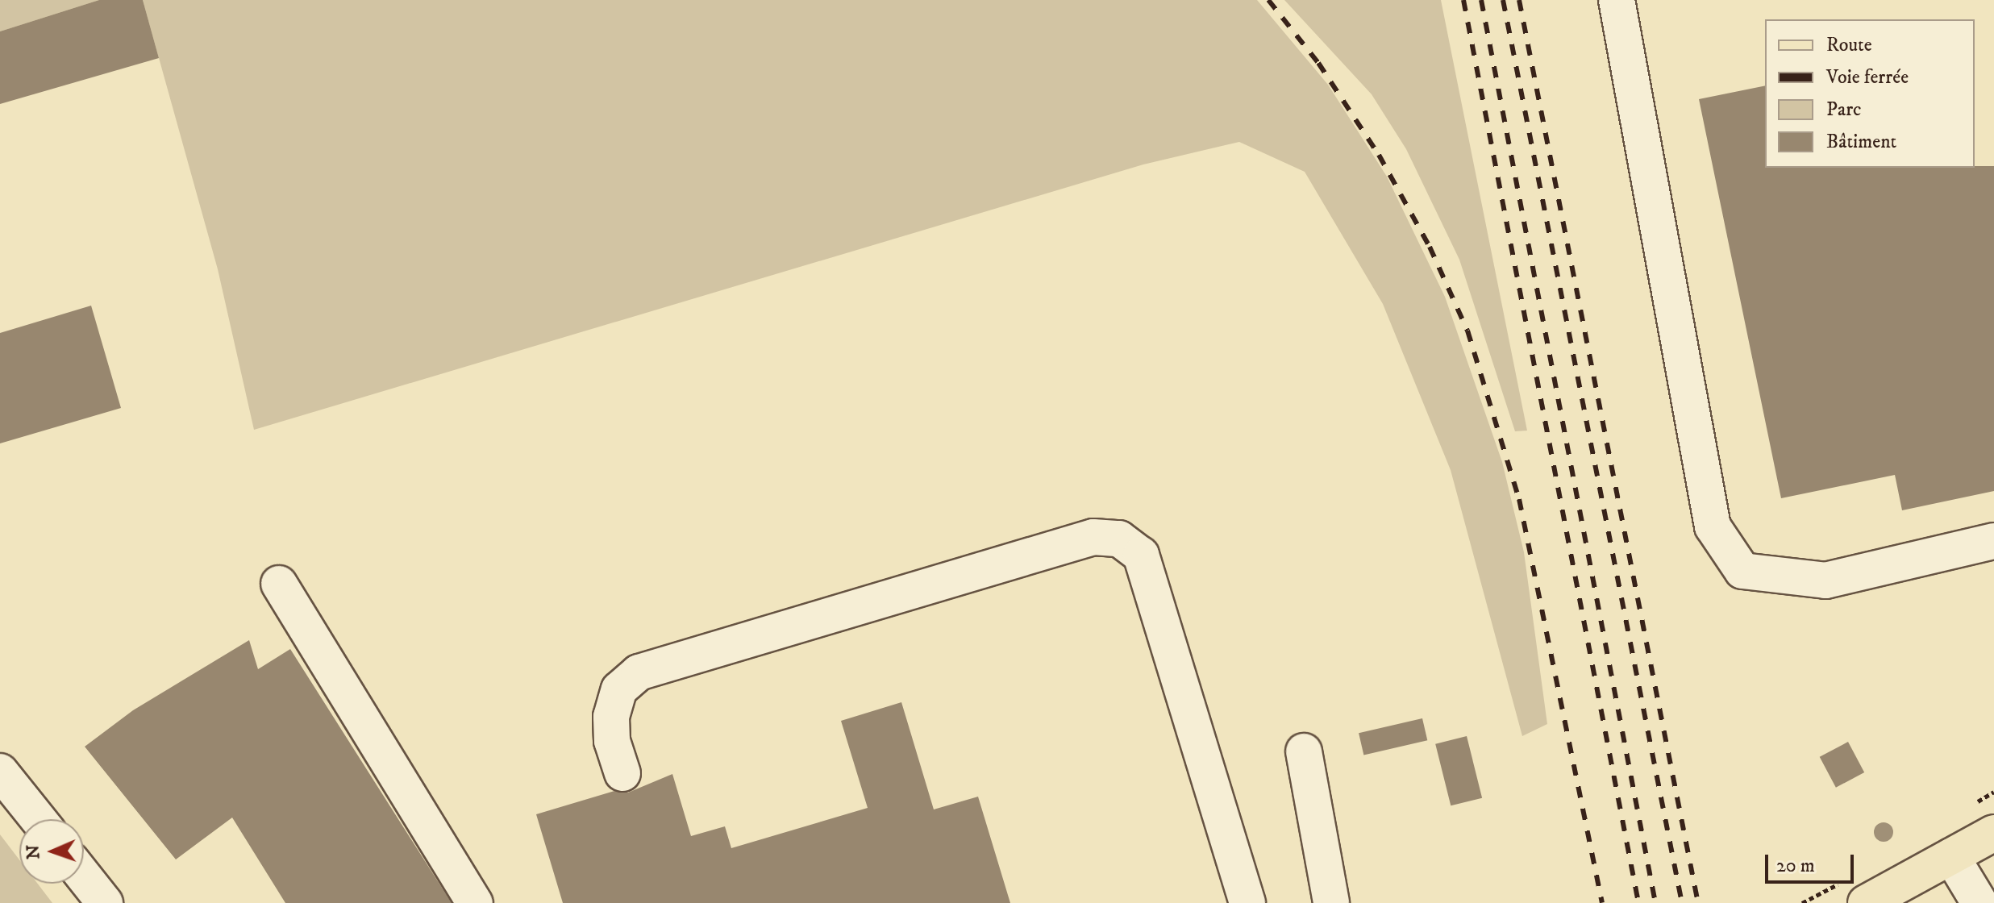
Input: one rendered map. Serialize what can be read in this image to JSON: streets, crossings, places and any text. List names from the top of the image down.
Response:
{
  "legend": [
    "Route",
    "Voie ferrée",
    "Parc",
    "Bâtiment"
  ],
  "scale_bar": "20 m",
  "north": "left"
}
